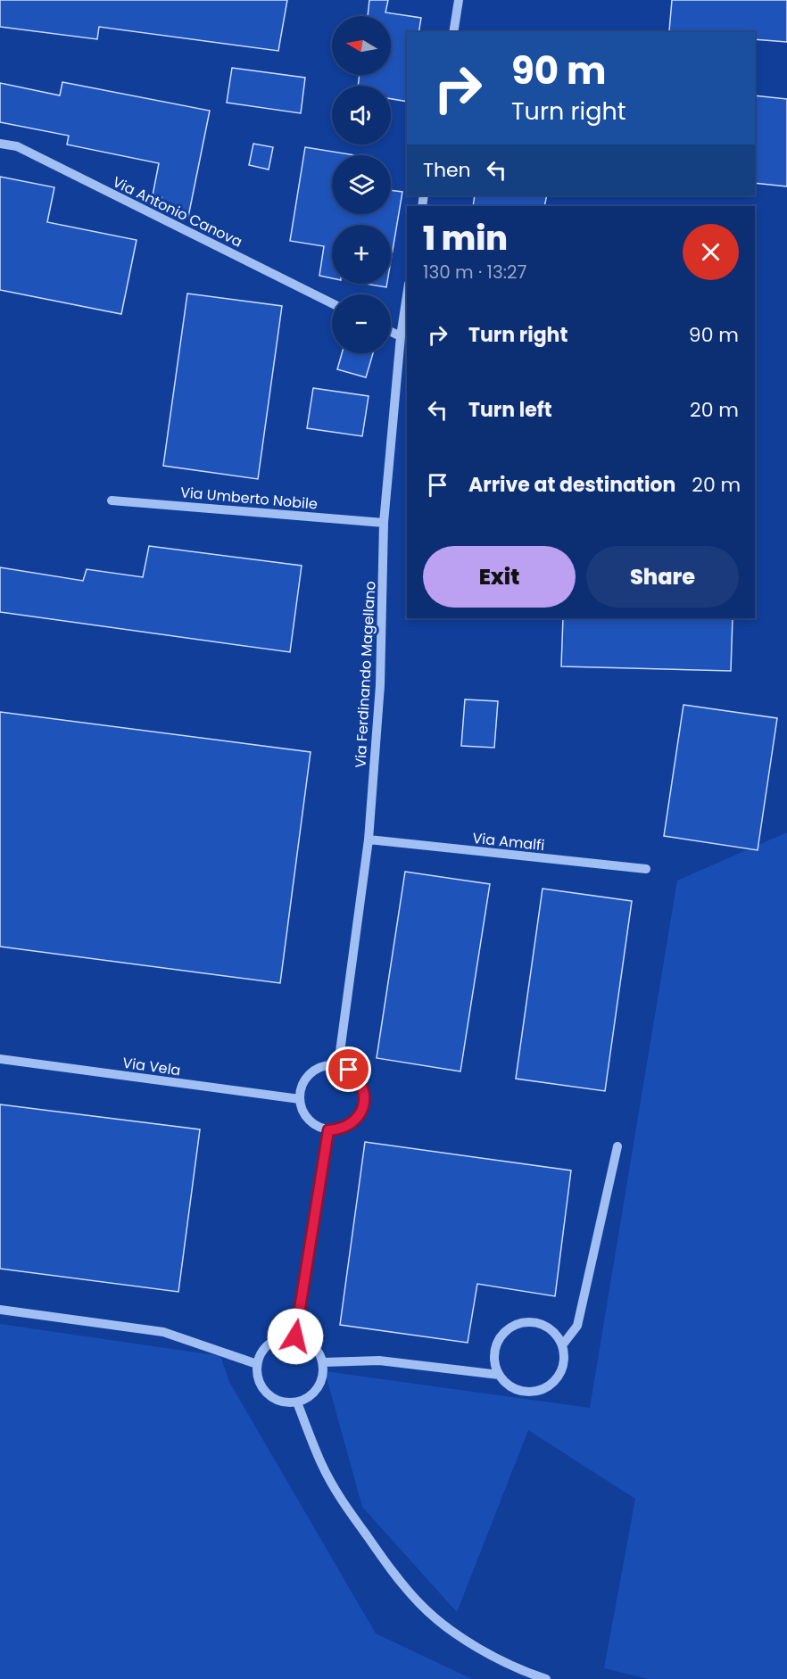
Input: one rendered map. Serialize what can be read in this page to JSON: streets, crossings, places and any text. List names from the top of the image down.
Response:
{
  "streets": {
    "street": [
      "Via Antonio Canova",
      "Via Umberto Nobile",
      "Via Ferdinando Magellano",
      "Via Amalfi",
      "Via Vela"
    ]
  },
  "crossings": [
    ["Via Umberto Nobile", "Via Ferdinando Magellano"],
    ["Via Ferdinando Magellano", "Via Amalfi"],
    ["Via Ferdinando Magellano", "Via Vela"]
  ],
  "north": "left",
  "page": {
    "map_buttons": ["+", "−"],
    "turn": ["90 m", "Turn right"],
    "then": "Then",
    "heading": ["1 min", "130 m · 13:27"],
    "list": [
      {
        "name": "Turn right",
        "value": "90 m"
      },
      {
        "name": "Turn left",
        "value": "20 m"
      },
      {
        "name": "Arrive at destination",
        "value": "20 m"
      }
    ],
    "buttons": ["Exit", "Share"]
  }
}
